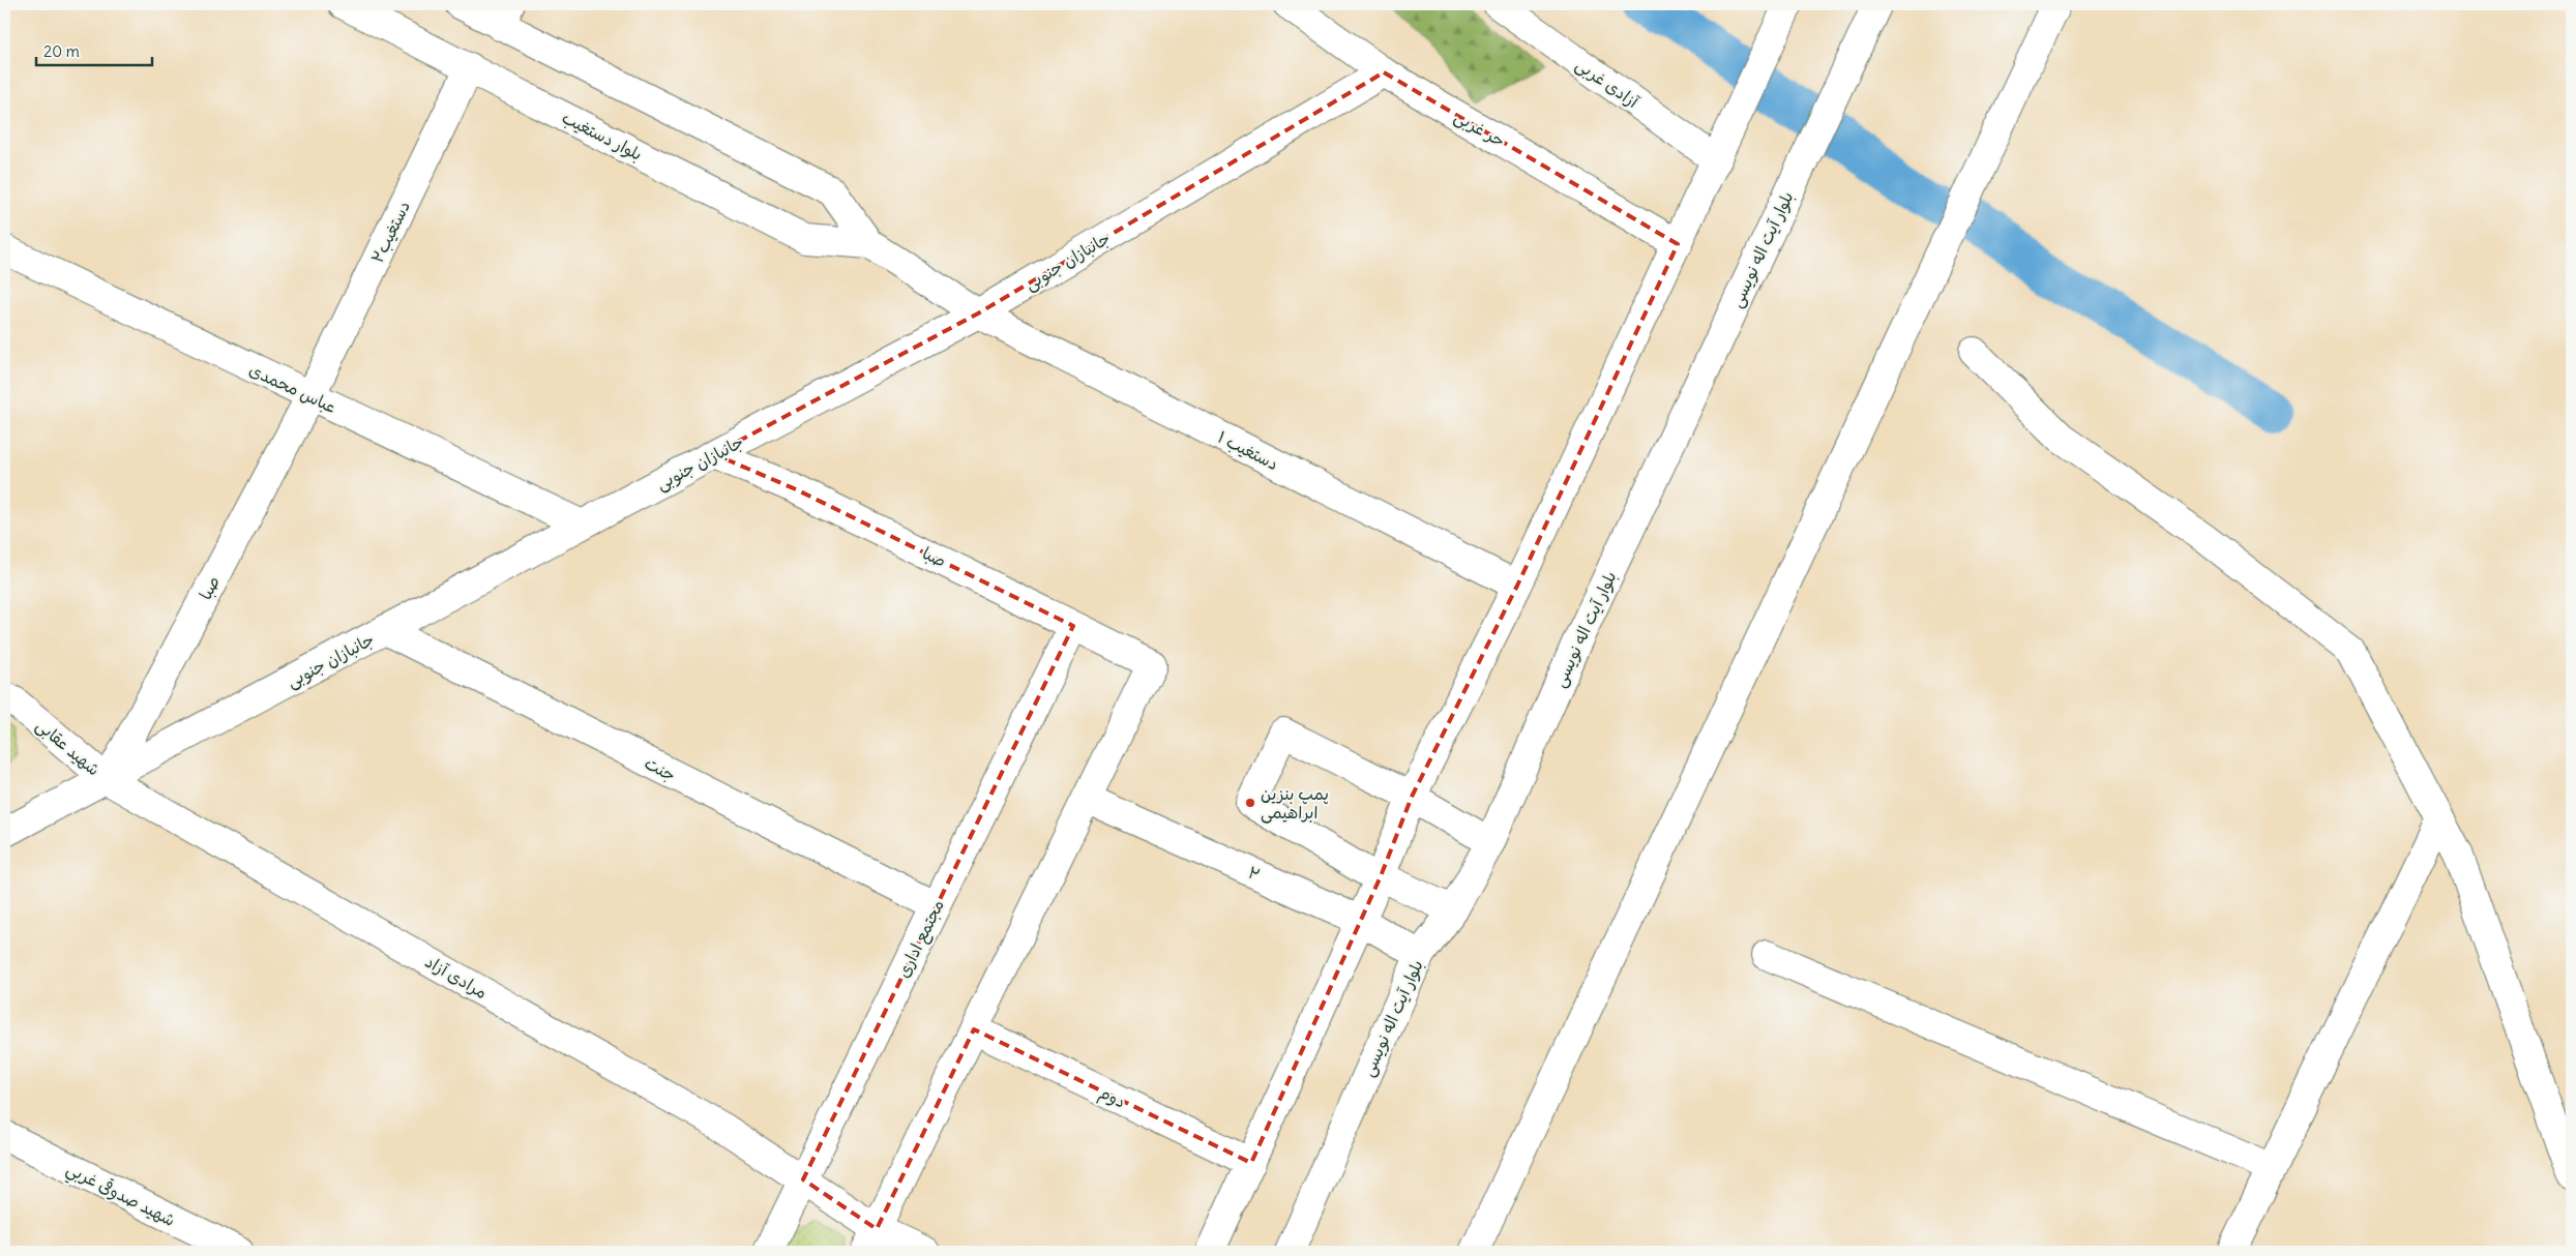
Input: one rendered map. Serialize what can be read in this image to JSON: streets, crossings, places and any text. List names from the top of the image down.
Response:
{
  "streets": {
    "street": [
      "آزادی غربی",
      "حر غربی",
      "بلوار دستغیب",
      "دستغیب۲",
      "بلوار آیت اله نویسی",
      "جانبازان جنوبی",
      "عباس محمدی",
      "دستغیب ۱",
      "صبا",
      "شهید عقابی",
      "جنت",
      "۲",
      "مجتمع اداری",
      "مرادی آزاد",
      "دوم",
      "شهید صدوقی غربي"
    ]
  },
  "crossings": [
    ["حر غربی", "جانبازان جنوبی"],
    ["بلوار دستغیب", "دستغیب۲"],
    ["بلوار دستغیب", "جانبازان جنوبی"],
    ["بلوار دستغیب", "دستغیب ۱"],
    ["دستغیب۲", "عباس محمدی"],
    ["دستغیب۲", "صبا"],
    ["بلوار آیت اله نویسی", "۲"],
    ["جانبازان جنوبی", "عباس محمدی"],
    ["جانبازان جنوبی", "دستغیب ۱"],
    ["جانبازان جنوبی", "صبا"],
    ["جانبازان جنوبی", "شهید عقابی"],
    ["جانبازان جنوبی", "جنت"],
    ["جانبازان جنوبی", "مرادی آزاد"],
    ["عباس محمدی", "صبا"],
    ["صبا", "شهید عقابی"],
    ["صبا", "۲"],
    ["صبا", "مجتمع اداری"],
    ["صبا", "مرادی آزاد"],
    ["شهید عقابی", "مرادی آزاد"],
    ["جنت", "مجتمع اداری"],
    ["مجتمع اداری", "مرادی آزاد"]
  ],
  "places": ["پمپ بنزین ابراهیمی"],
  "scale_bar": "20 m"
}
